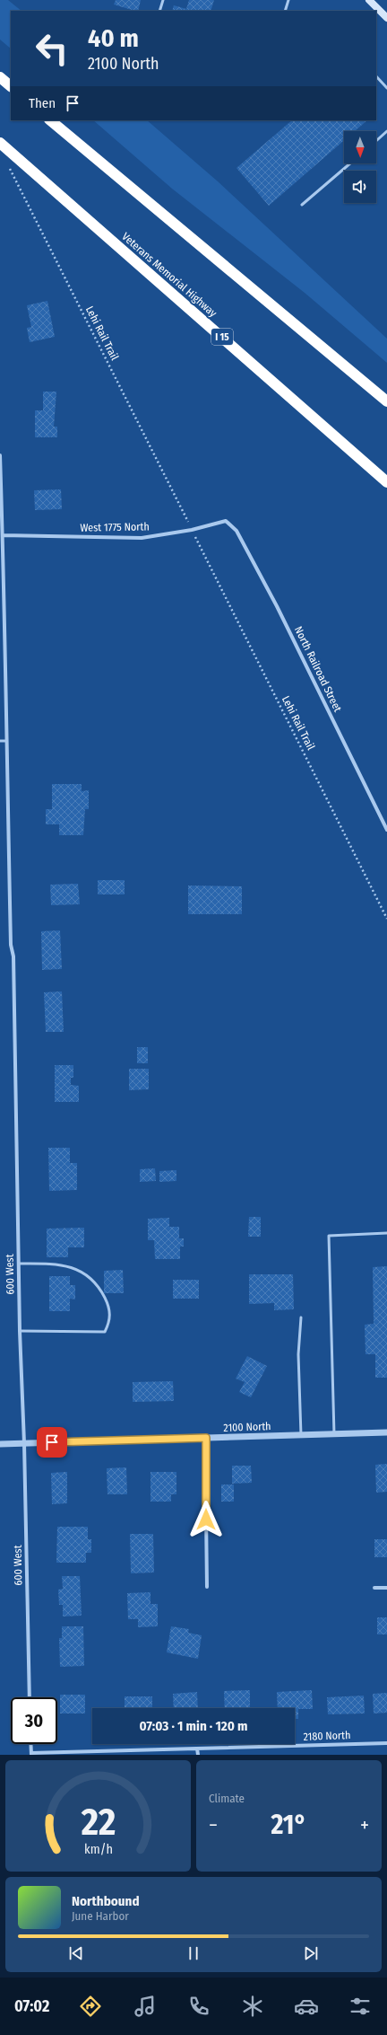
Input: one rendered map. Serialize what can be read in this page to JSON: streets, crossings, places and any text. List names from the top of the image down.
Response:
{
  "streets": {
    "highway": ["Veterans Memorial Highway", "I 15"],
    "street": [
      "West 1775 North",
      "North Railroad Street",
      "600 West",
      "2100 North",
      "2180 North"
    ],
    "path": ["Lehi Rail Trail"]
  },
  "crossings": [
    ["West 1775 North", "North Railroad Street"],
    ["West 1775 North", "600 West"],
    ["600 West", "2100 North"]
  ],
  "north": "bottom",
  "page": {
    "turn": ["40 m", "2100 North"],
    "then": "Then",
    "limit": "30",
    "trip": "07:03 · 1 min · 120 m",
    "tile": "Climate",
    "heat": ["−", "21°", "+"],
    "song": ["Northbound", "June Harbor"],
    "tabs": "07:02",
    "gauge": ["22", "km/h"]
  }
}
